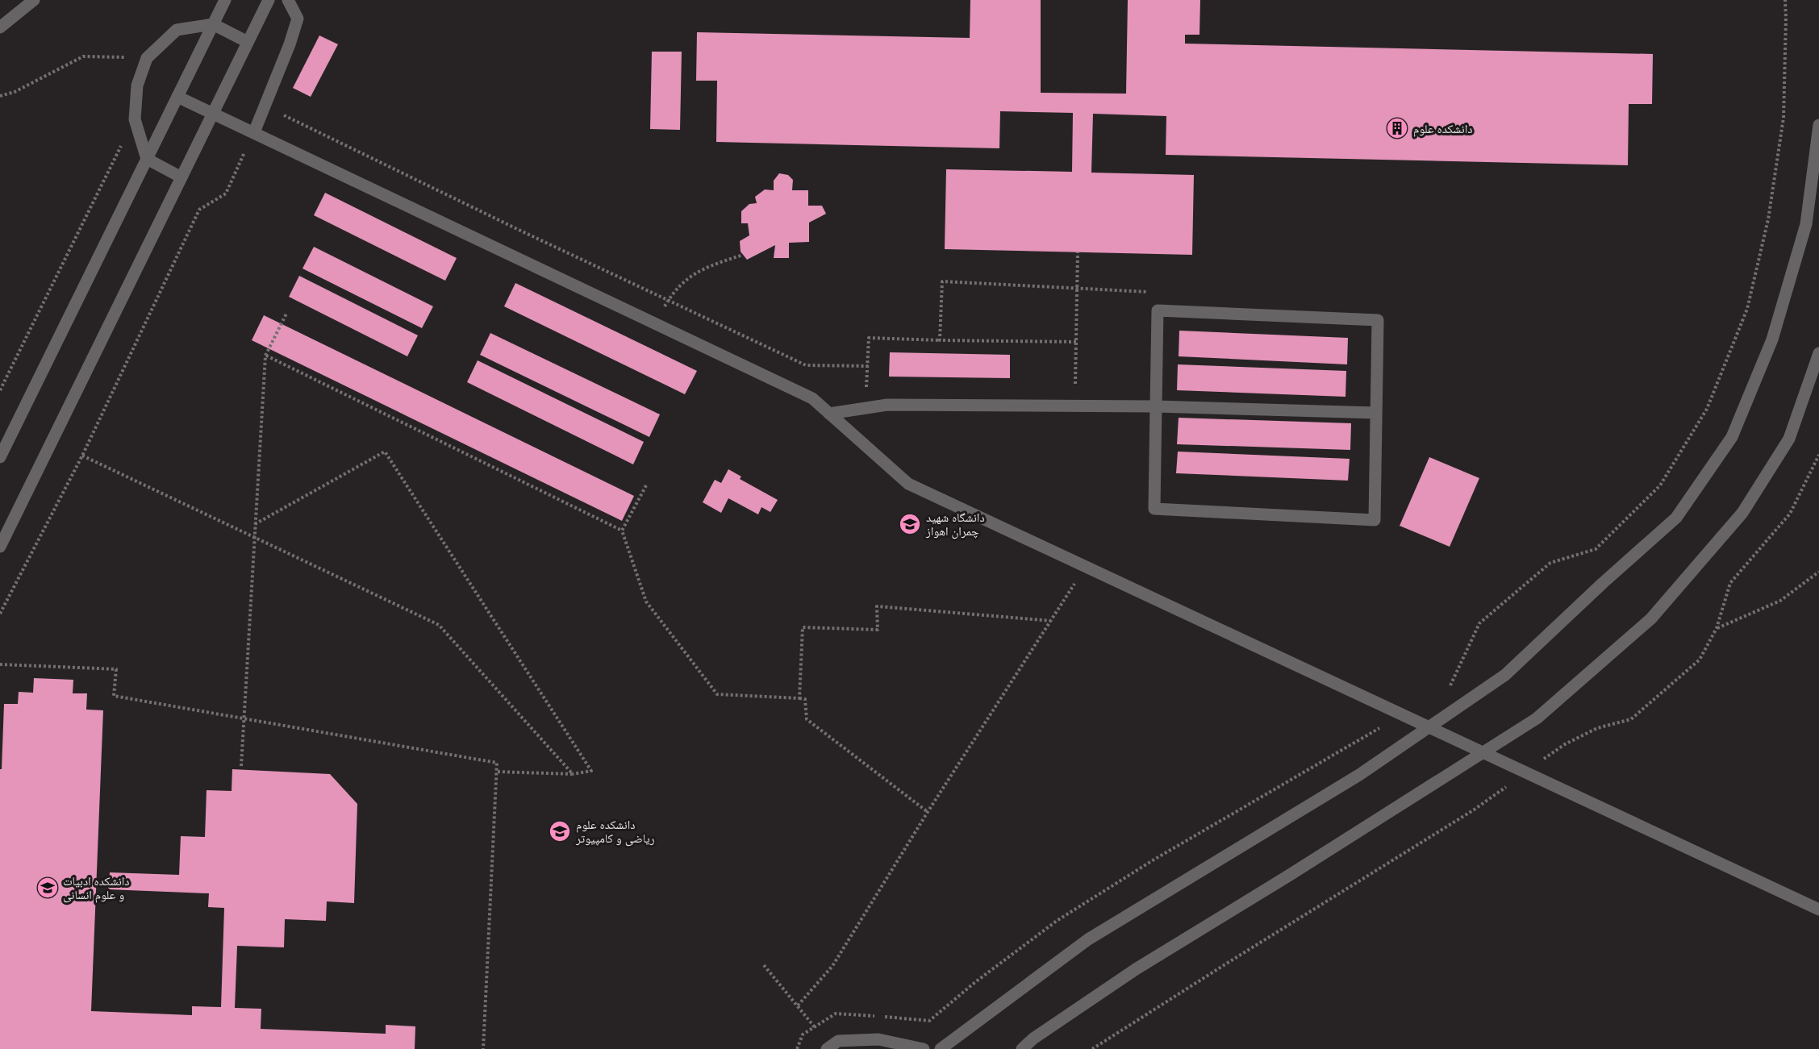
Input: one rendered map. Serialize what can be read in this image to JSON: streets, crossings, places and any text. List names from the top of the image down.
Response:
{
  "places": {
    "building": ["دانشکده علوم"],
    "school or university": ["دانشگاه شهید چمران اهواز", "دانشکده علوم ریاضی و کامپیوتر", "دانشکده ادبیات و علوم انسانی"]
  }
}
